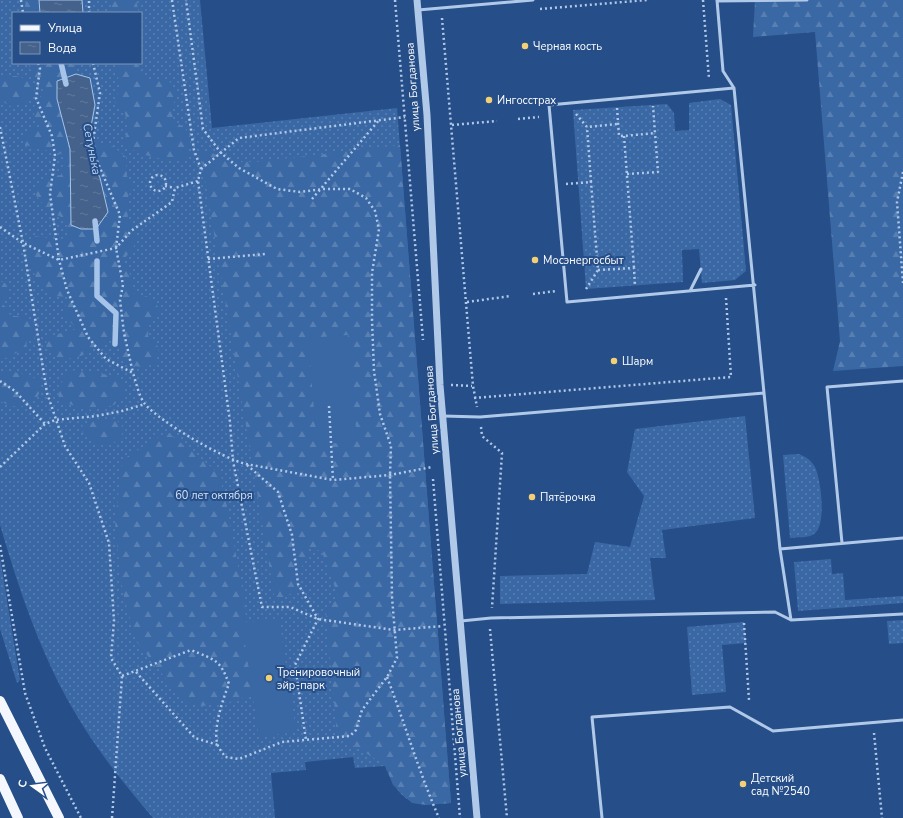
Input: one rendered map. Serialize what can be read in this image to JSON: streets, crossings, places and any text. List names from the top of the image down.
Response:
{
  "streets": {
    "street": ["улица Богданова"]
  },
  "water": ["Сетунька"],
  "parks": ["60 лет октября"],
  "places": [
    "Черная кость",
    "Ингосстрах",
    "Мосэнергосбыт",
    "Шарм",
    "Пятёрочка",
    "Тренировочный эйр-парк",
    "Детский сад №2540"
  ],
  "legend": ["Улица", "Вода"],
  "north": "left"
}
